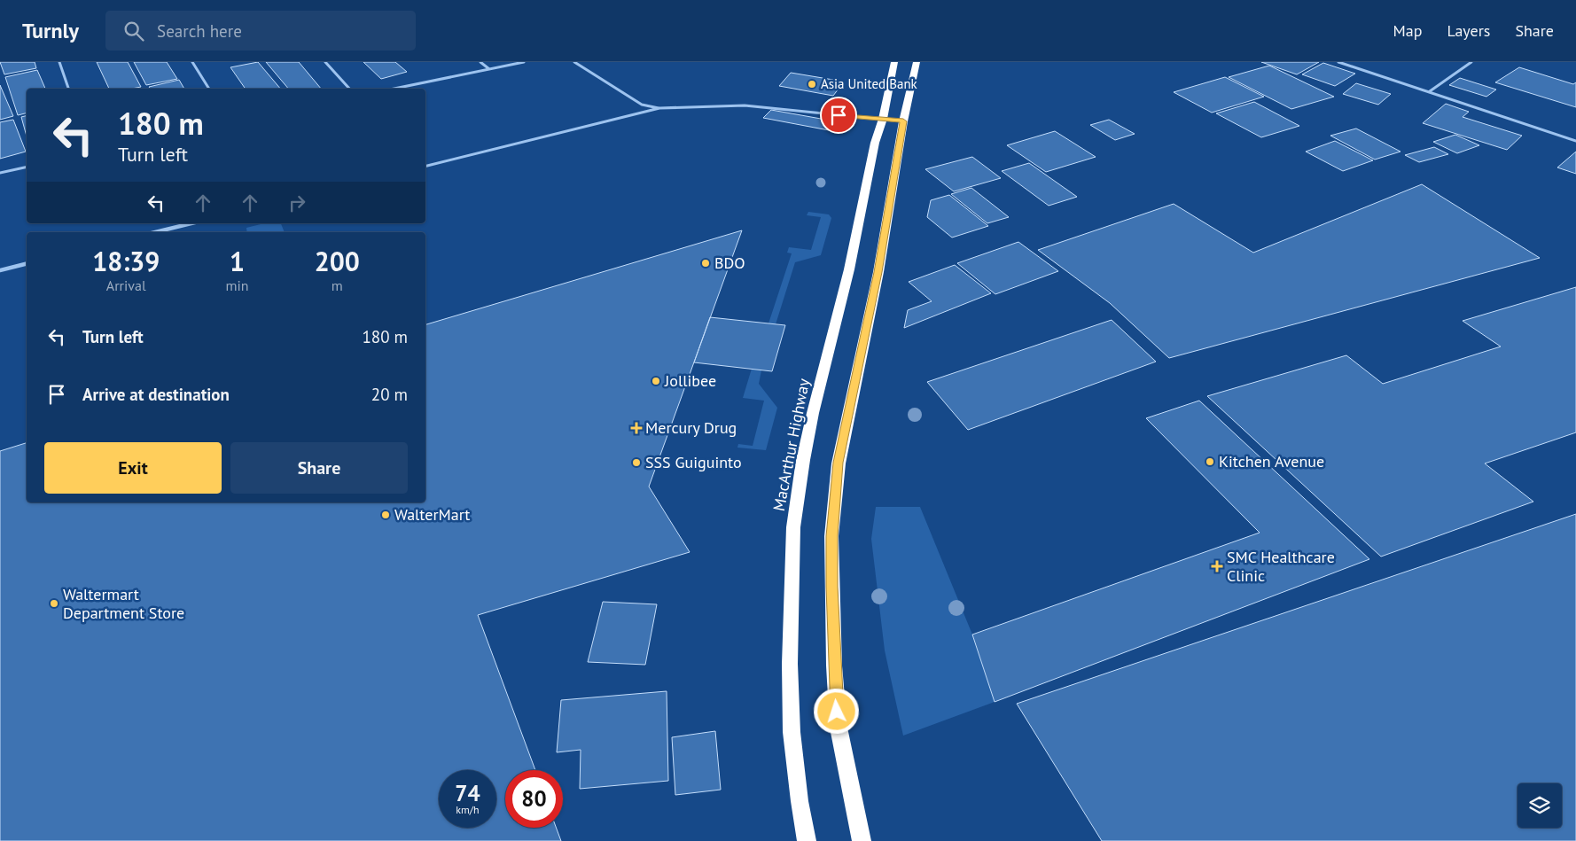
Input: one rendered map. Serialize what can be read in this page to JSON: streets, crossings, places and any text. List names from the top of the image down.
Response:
{
  "streets": {
    "highway": ["MacArthur Highway"]
  },
  "places": {
    "other": [
      "Asia United Bank",
      "BDO",
      "Jollibee",
      "Kitchen Avenue",
      "SSS Guiguinto",
      "WalterMart",
      "Waltermart Department Store"
    ],
    "health": ["Mercury Drug", "SMC Healthcare Clinic"]
  },
  "page": {
    "header": "Turnly",
    "search": "Search here",
    "nav": ["Map", "Layers", "Share"],
    "turn": ["180 m", "Turn left"],
    "eta": [
      "18:39",
      "Arrival",
      "1",
      "min",
      "200",
      "m"
    ],
    "list": [
      {
        "name": "Turn left",
        "value": "180 m"
      },
      {
        "name": "Arrive at destination",
        "value": "20 m"
      }
    ],
    "buttons": ["Exit", "Share"],
    "speed": "74 km/h",
    "limit": "80"
  }
}
